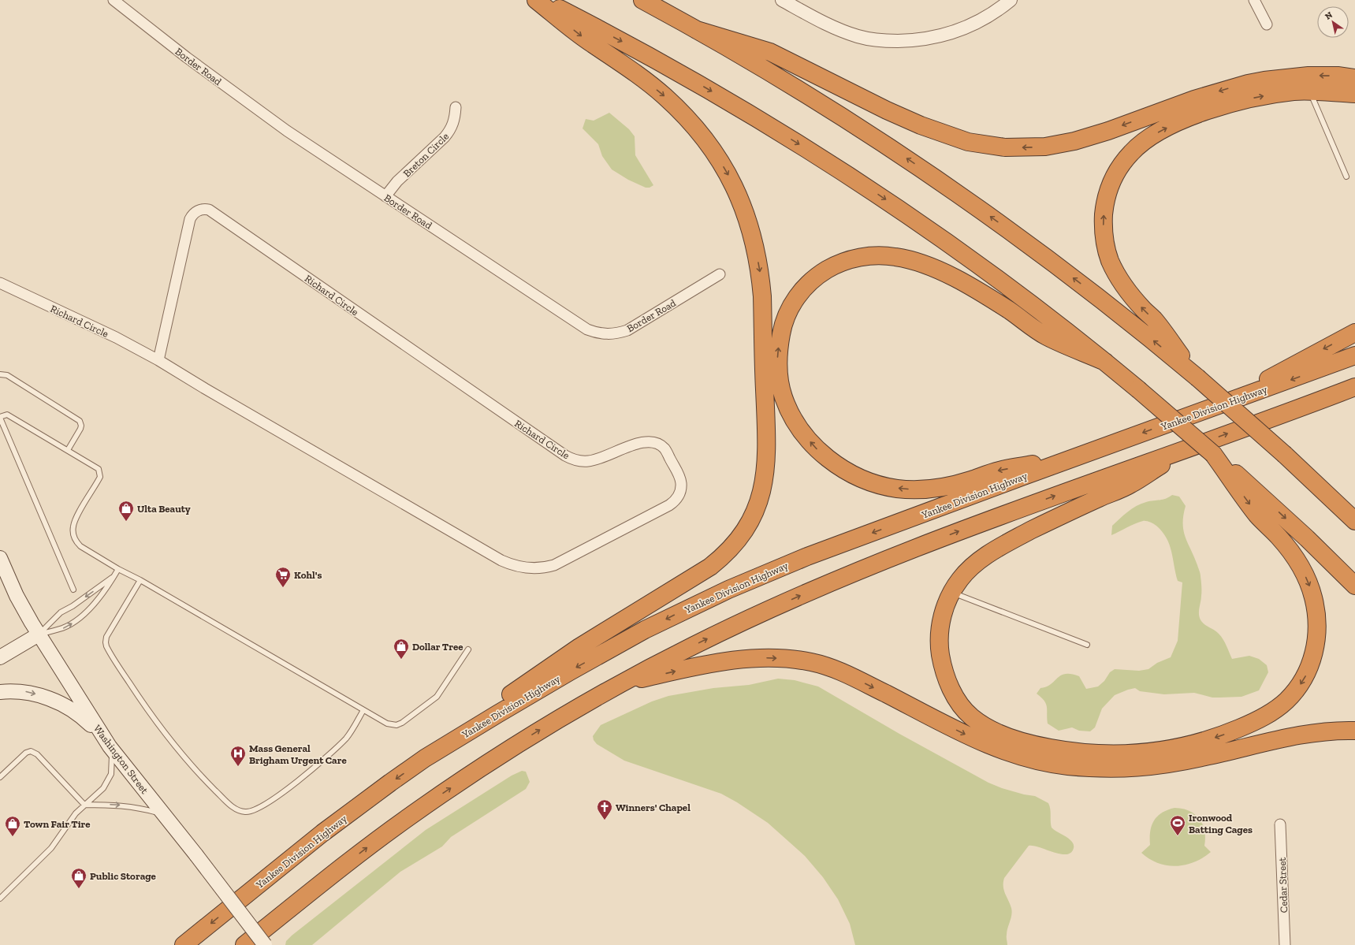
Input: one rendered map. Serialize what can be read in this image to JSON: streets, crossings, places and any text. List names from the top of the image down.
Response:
{
  "streets": {
    "highway": ["Yankee Division Highway"],
    "main road": ["Washington Street"],
    "street": [
      "Border Road",
      "Breton Circle",
      "Richard Circle",
      "Cedar Street"
    ]
  },
  "crossings": [
    ["Border Road", "Breton Circle"]
  ],
  "places": {
    "shop": [
      "Ulta Beauty",
      "Dollar Tree",
      "Town Fair Tire",
      "Public Storage"
    ],
    "supermarket": ["Kohl's"],
    "hospital": ["Mass General Brigham Urgent Care"],
    "church": ["Winners' Chapel"],
    "sports": ["Ironwood Batting Cages"]
  },
  "north": "top left"
}
